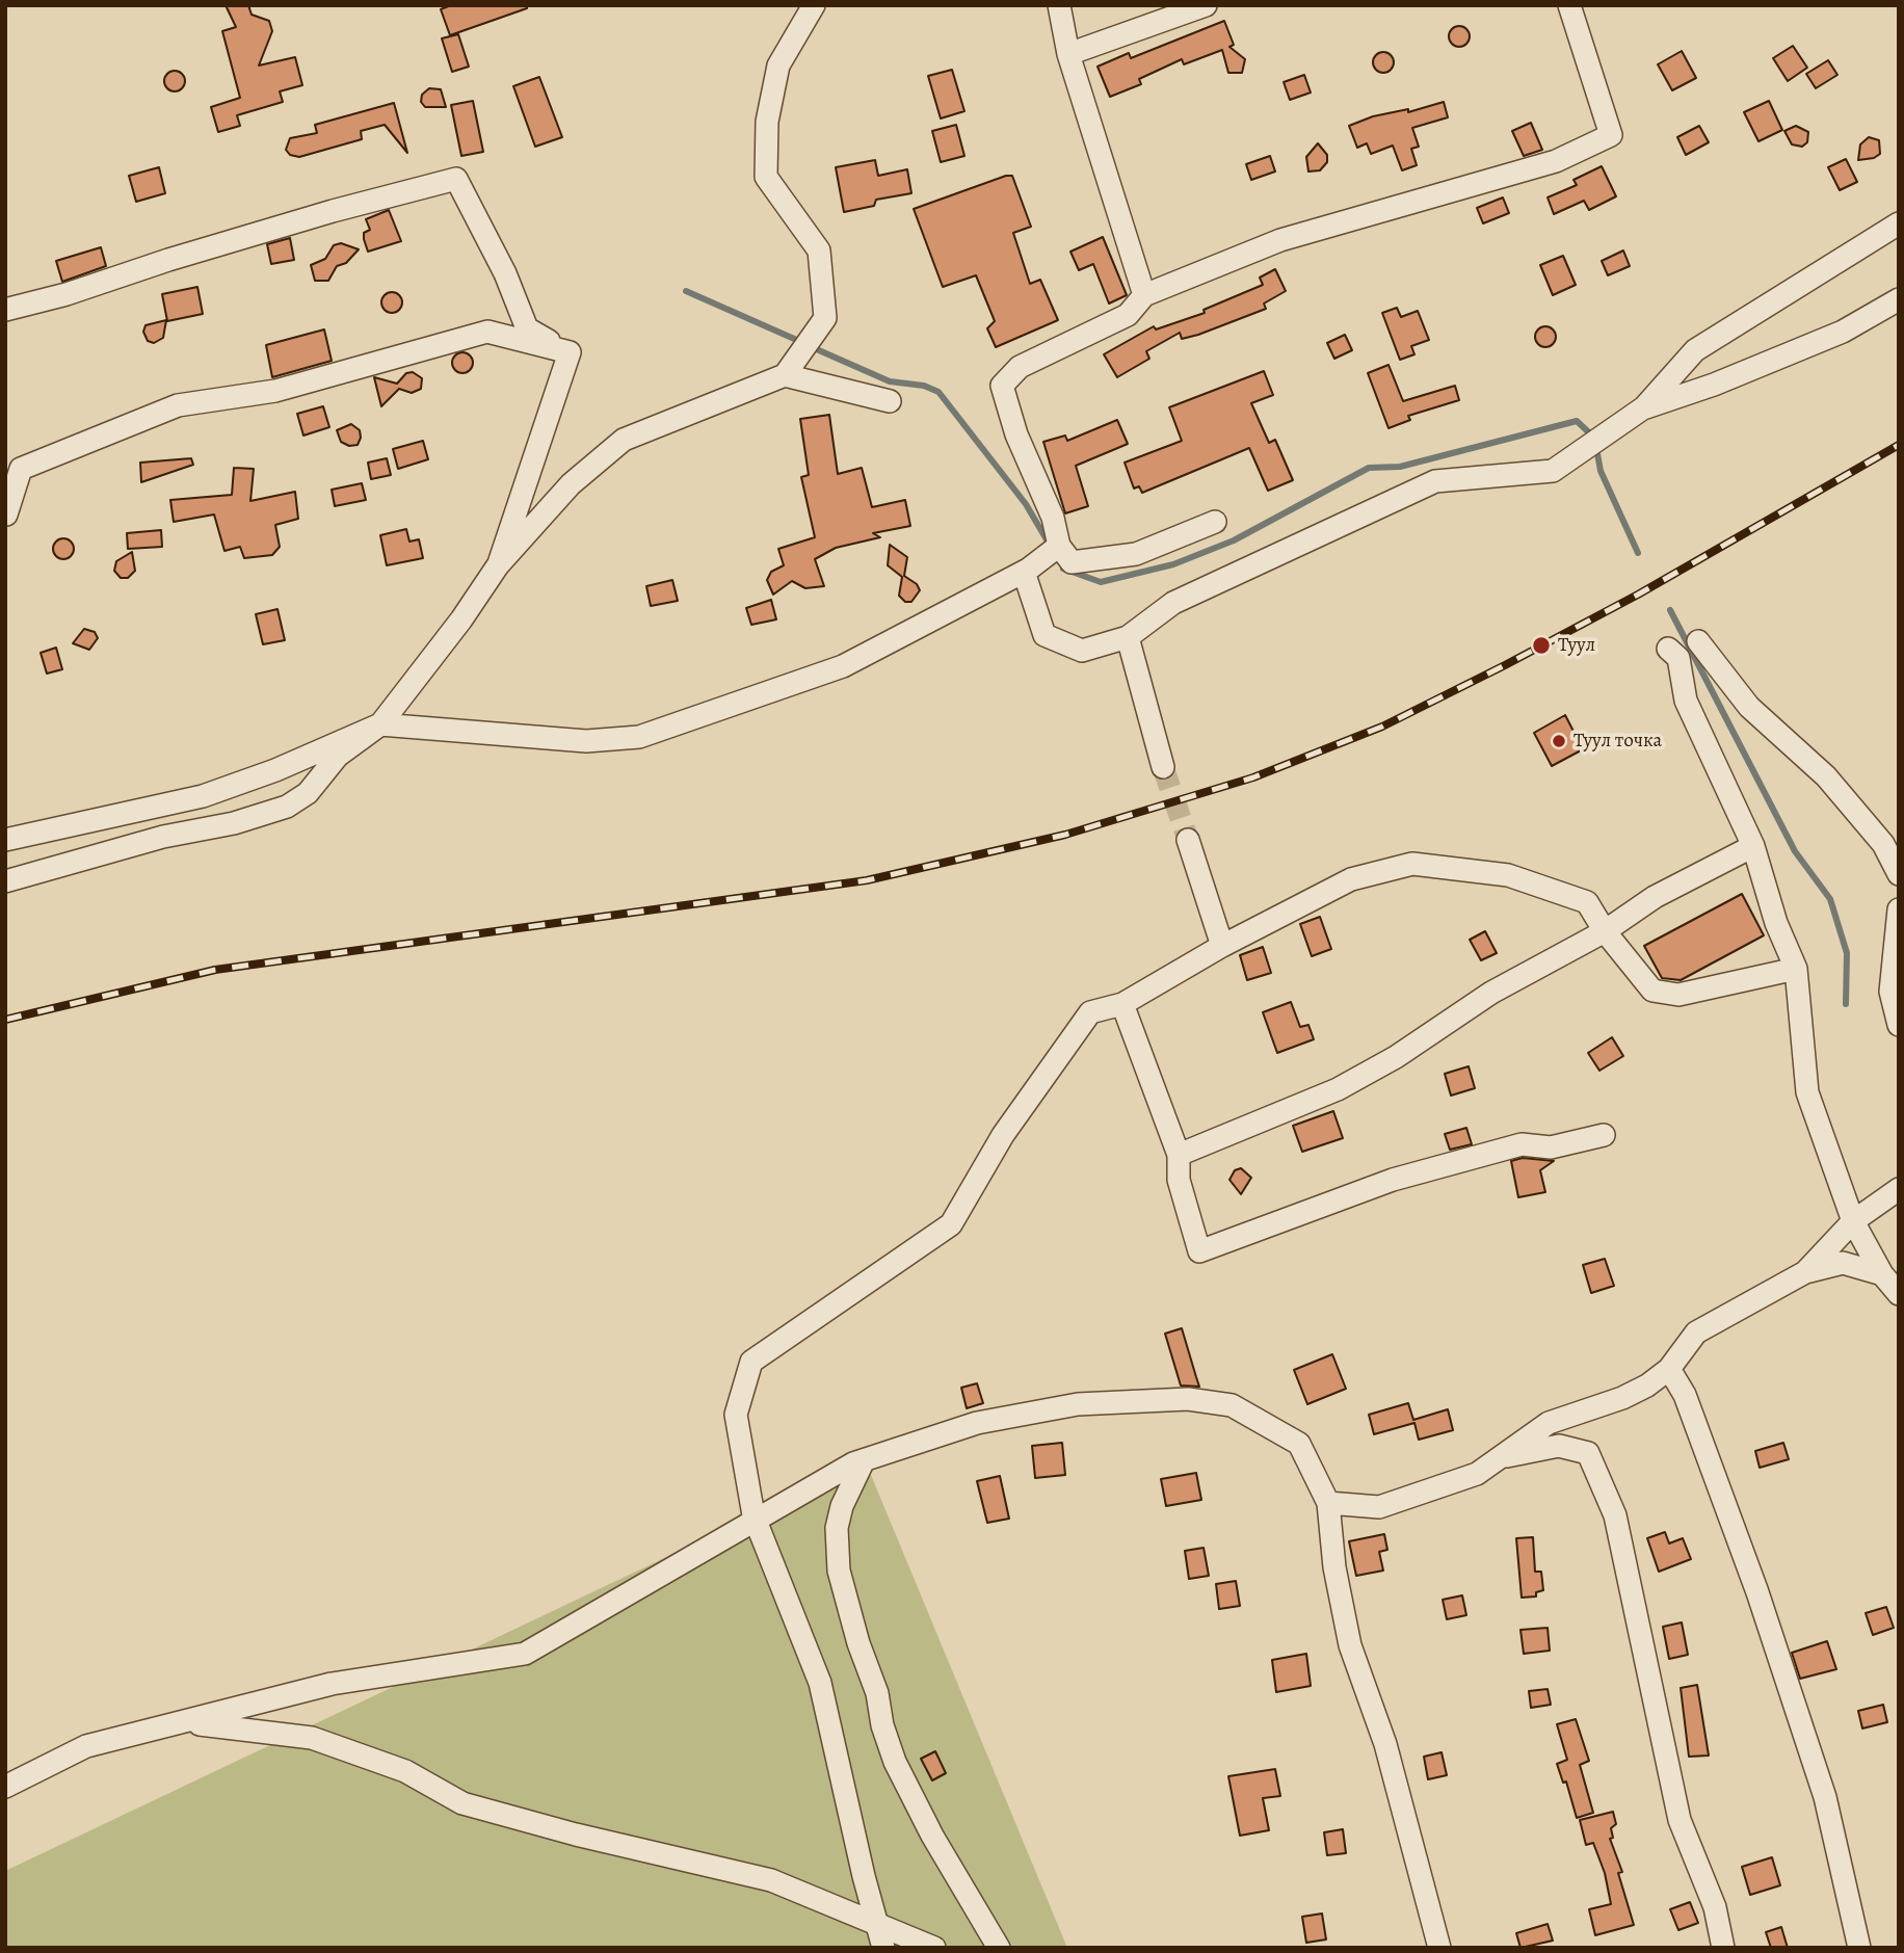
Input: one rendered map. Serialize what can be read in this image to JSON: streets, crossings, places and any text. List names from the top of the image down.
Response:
{
  "places": ["Туул", "Туул точка"]
}
